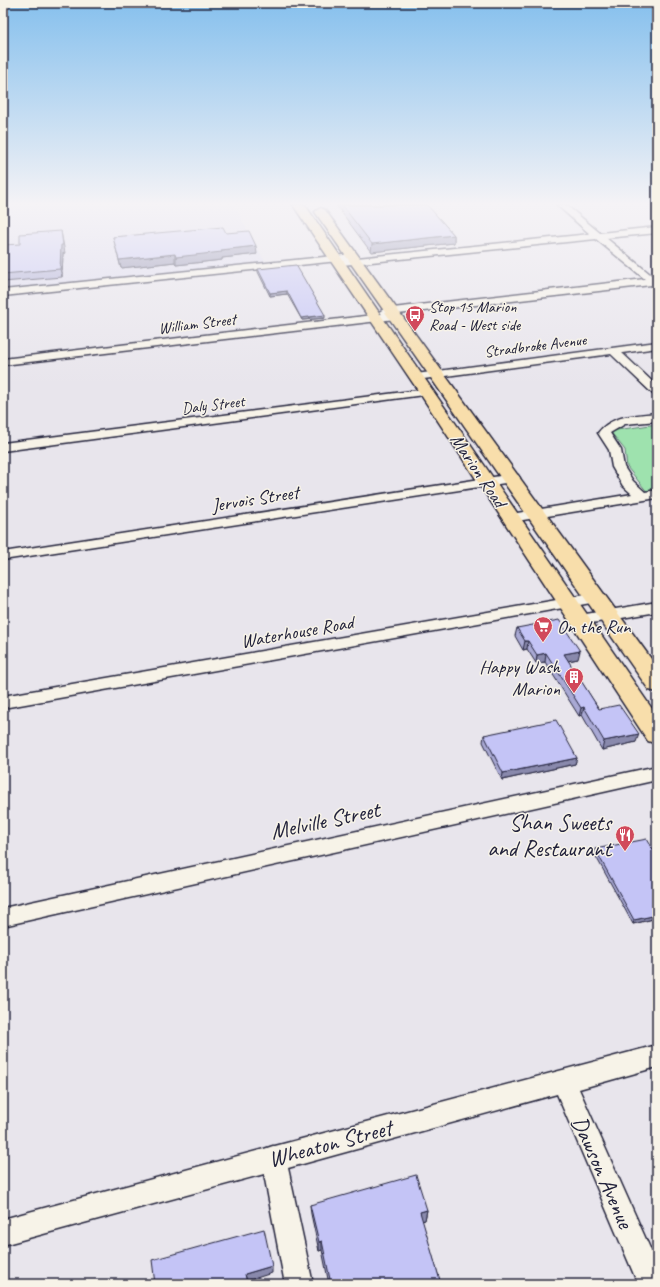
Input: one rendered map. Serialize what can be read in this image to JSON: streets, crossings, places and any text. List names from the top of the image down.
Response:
{
  "streets": {
    "main road": ["Marion Road"],
    "street": [
      "William Street",
      "Stradbroke Avenue",
      "Daly Street",
      "Jervois Street",
      "Waterhouse Road",
      "Melville Street",
      "Wheaton Street",
      "Dawson Avenue"
    ]
  },
  "crossings": [
    ["William Street", "Marion Road"],
    ["Stradbroke Avenue", "Marion Road"],
    ["Daly Street", "Marion Road"],
    ["Marion Road", "Jervois Street"],
    ["Marion Road", "Waterhouse Road"],
    ["Wheaton Street", "Dawson Avenue"]
  ],
  "places": {
    "bus stop": ["Stop 15 Marion Road - West side"],
    "supermarket": ["On the Run"],
    "building": ["Happy Wash Marion"],
    "restaurant": ["Shan Sweets and Restaurant"]
  }
}
